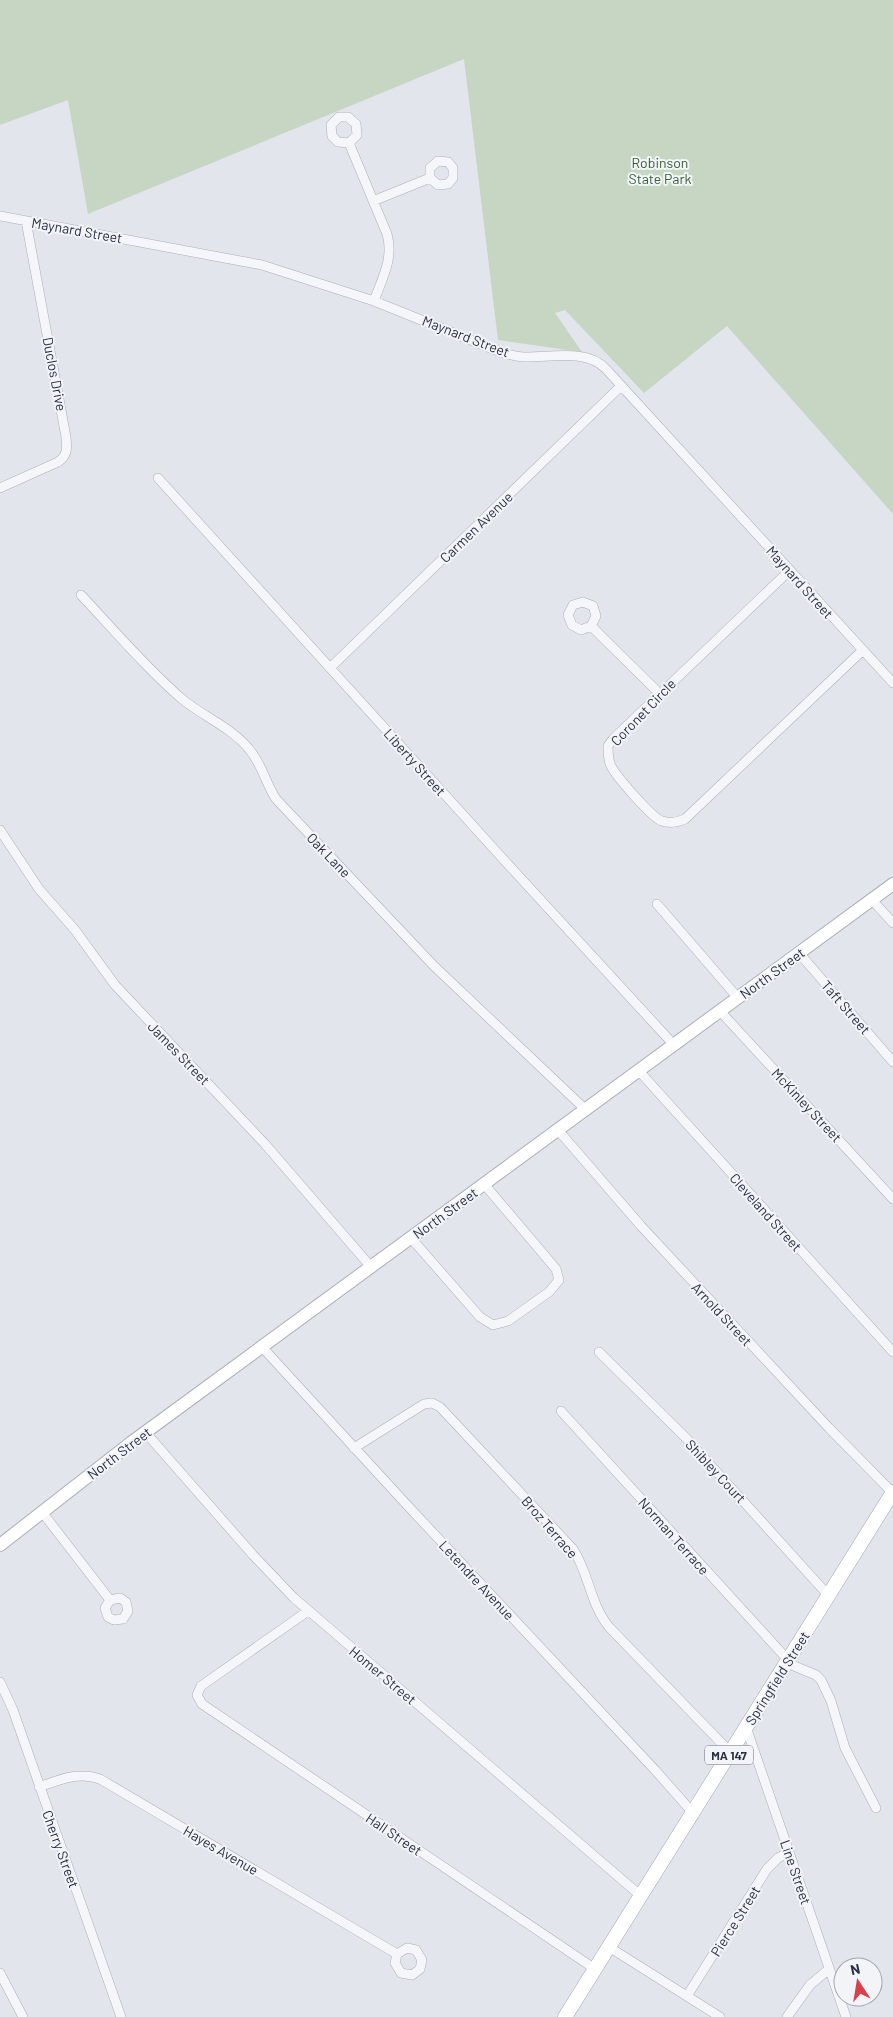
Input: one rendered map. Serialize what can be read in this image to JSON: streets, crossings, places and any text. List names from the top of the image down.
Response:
{
  "streets": {
    "main road": ["North Street", "Springfield Street", "MA 147"],
    "street": [
      "Maynard Street",
      "Duclos Drive",
      "Carmen Avenue",
      "Coronet Circle",
      "Liberty Street",
      "Oak Lane",
      "Taft Street",
      "James Street",
      "McKinley Street",
      "Cleveland Street",
      "Arnold Street",
      "Shibley Court",
      "Broz Terrace",
      "Norman Terrace",
      "Letendre Avenue",
      "Homer Street",
      "Hall Street",
      "Cherry Street",
      "Hayes Avenue",
      "Line Street",
      "Pierce Street"
    ]
  },
  "crossings": [
    ["Maynard Street", "Duclos Drive"],
    ["Maynard Street", "Carmen Avenue"],
    ["Maynard Street", "Coronet Circle"],
    ["Carmen Avenue", "Liberty Street"],
    ["Liberty Street", "North Street"],
    ["Oak Lane", "North Street"],
    ["North Street", "Taft Street"],
    ["North Street", "James Street"],
    ["North Street", "McKinley Street"],
    ["North Street", "Cleveland Street"],
    ["North Street", "Arnold Street"],
    ["North Street", "Letendre Avenue"],
    ["North Street", "Homer Street"],
    ["Arnold Street", "Springfield Street"],
    ["Shibley Court", "Springfield Street"],
    ["Broz Terrace", "Letendre Avenue"],
    ["Broz Terrace", "Springfield Street"],
    ["Norman Terrace", "Springfield Street"],
    ["Letendre Avenue", "Springfield Street"],
    ["Homer Street", "Springfield Street"],
    ["Homer Street", "Hall Street"],
    ["Springfield Street", "Hall Street"],
    ["Springfield Street", "Line Street"],
    ["Cherry Street", "Hayes Avenue"],
    ["Line Street", "Pierce Street"]
  ],
  "parks": ["Robinson State Park"],
  "north": "top"
}
